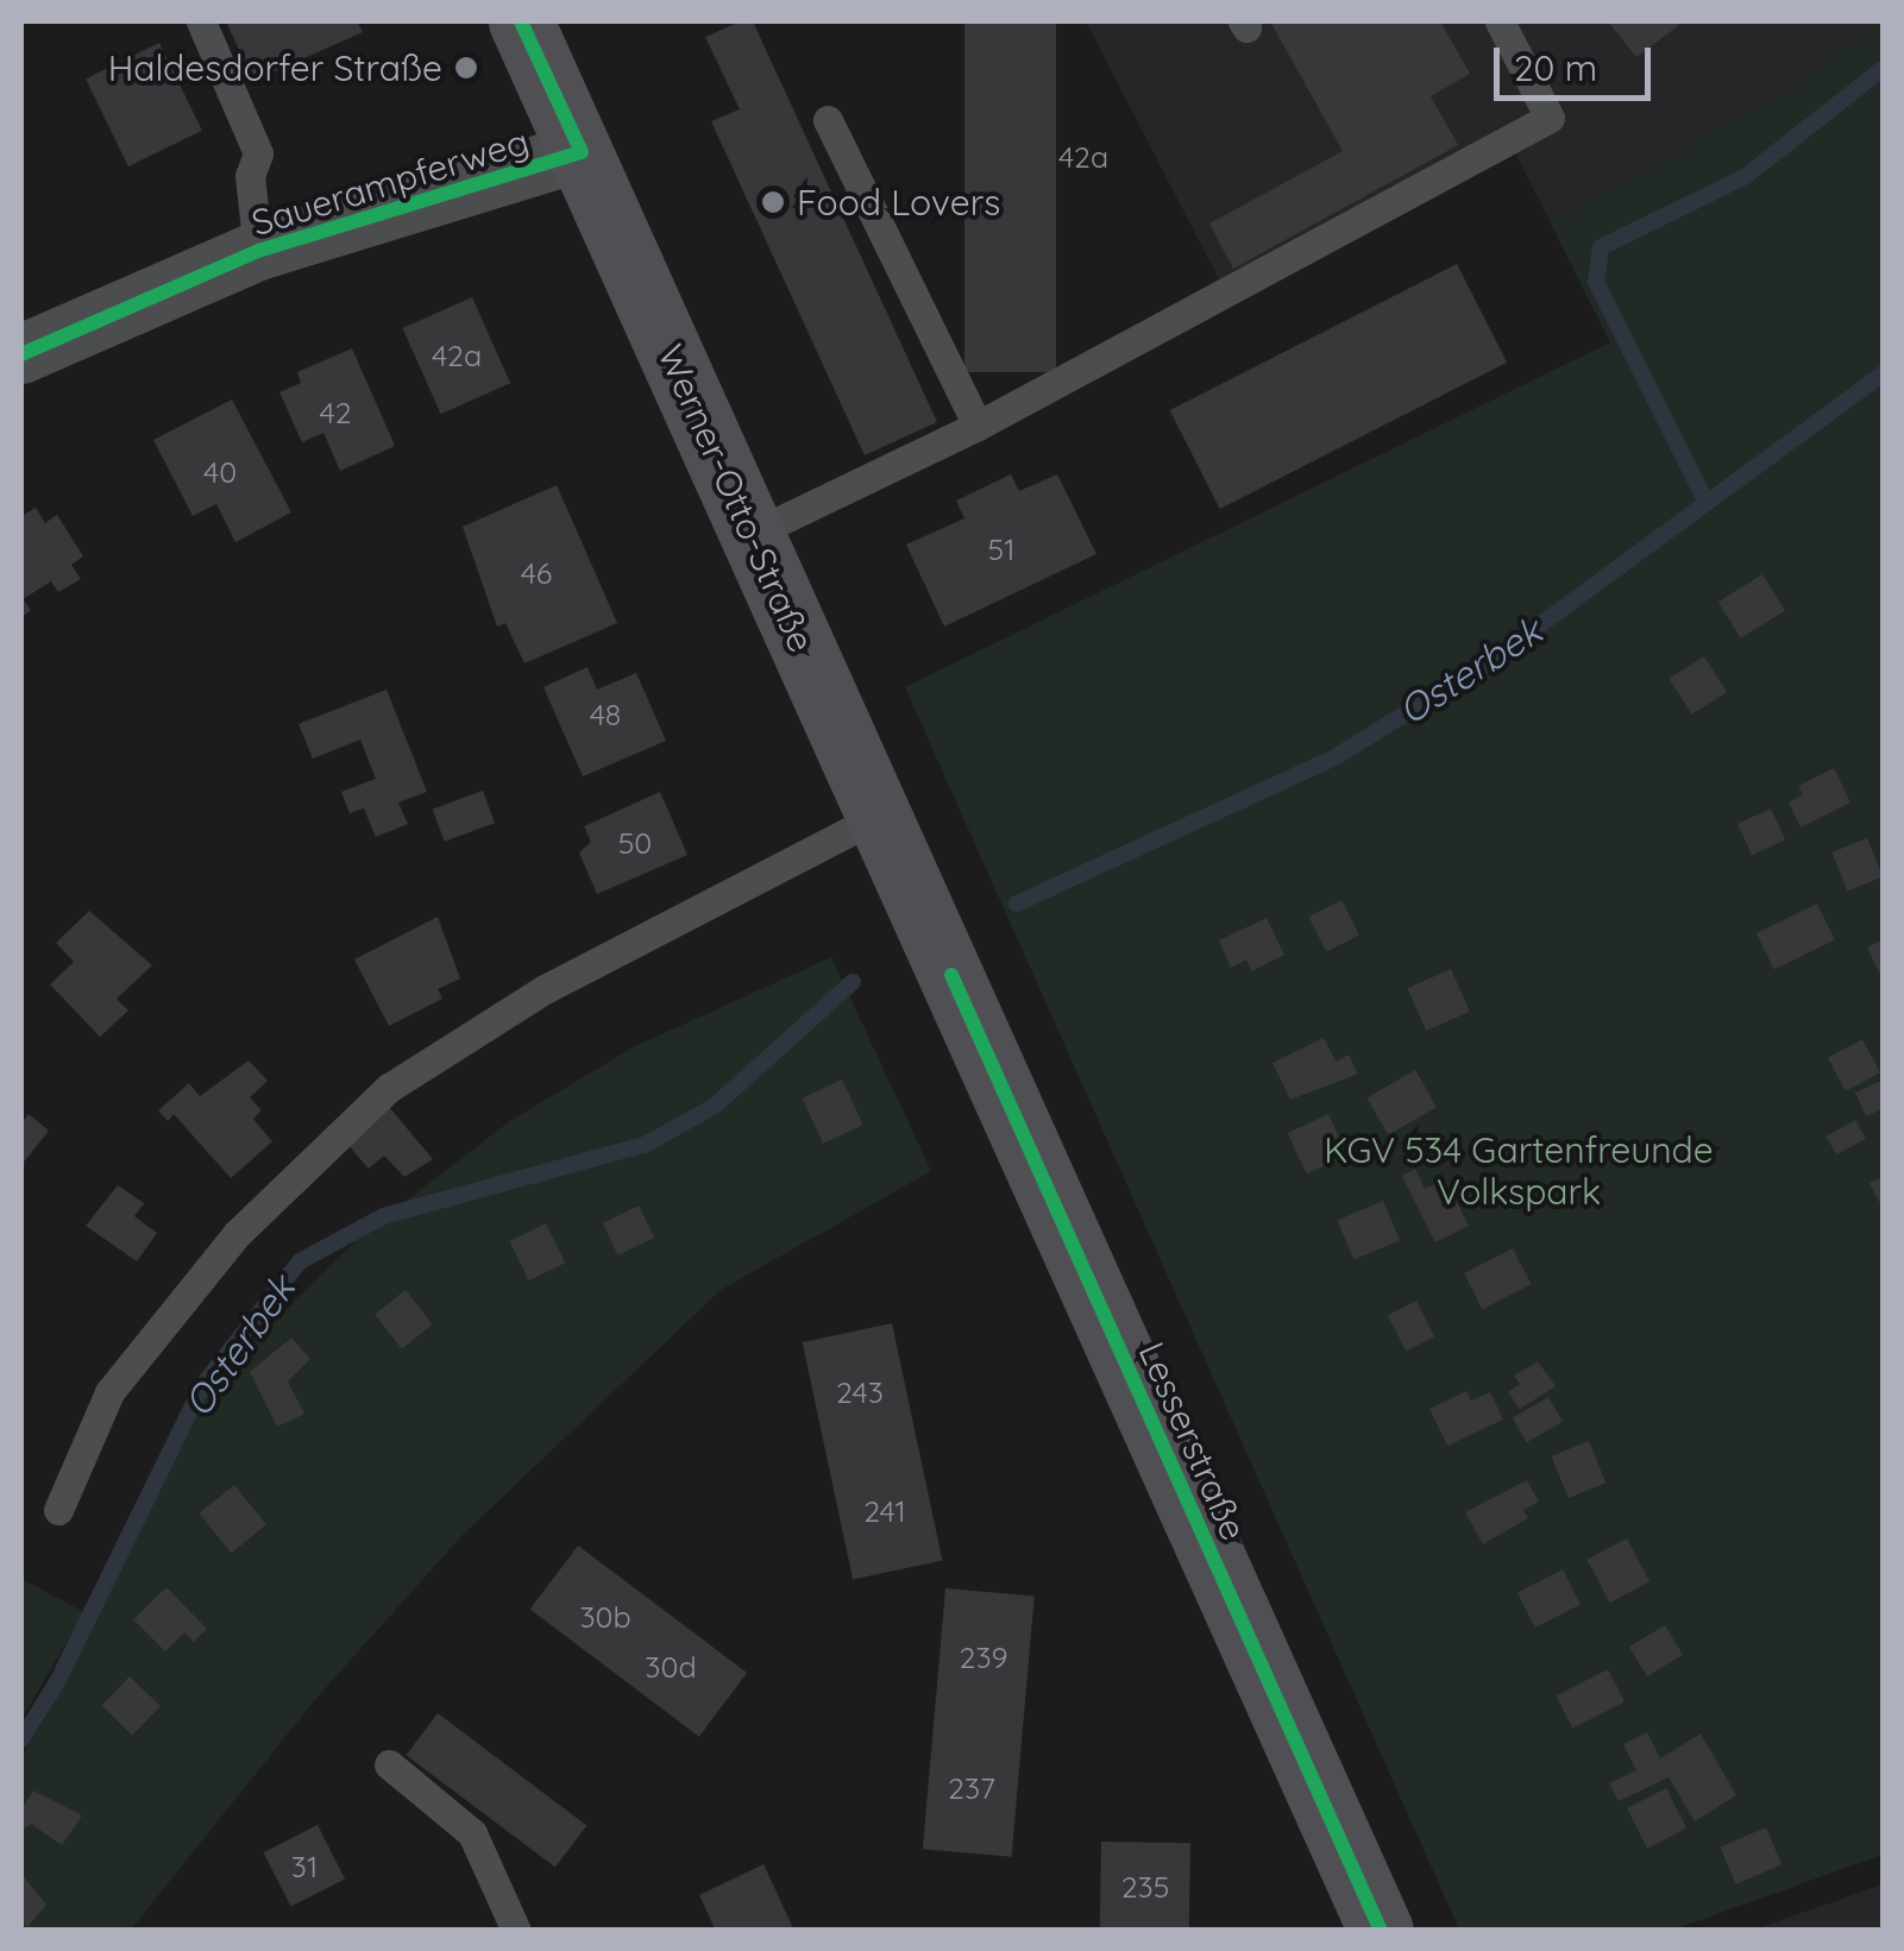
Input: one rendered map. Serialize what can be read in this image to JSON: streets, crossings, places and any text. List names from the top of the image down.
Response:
{
  "streets": {
    "main road": ["Werner-Otto-Straße", "Lesserstraße"],
    "street": ["Sauerampferweg"]
  },
  "crossings": [
    ["Sauerampferweg", "Werner-Otto-Straße"],
    ["Werner-Otto-Straße", "Lesserstraße"]
  ],
  "water": ["Osterbek"],
  "parks": ["KGV 534 Gartenfreunde Volkspark"],
  "places": ["Haldesdorfer Straße", "Food Lovers"],
  "house_numbers": [
    "42a",
    "42a",
    "42",
    "40",
    "51",
    "46",
    "48",
    "50",
    "243",
    "241",
    "30b",
    "239",
    "30d",
    "237",
    "31",
    "235"
  ],
  "scale_bar": "20 m"
}
